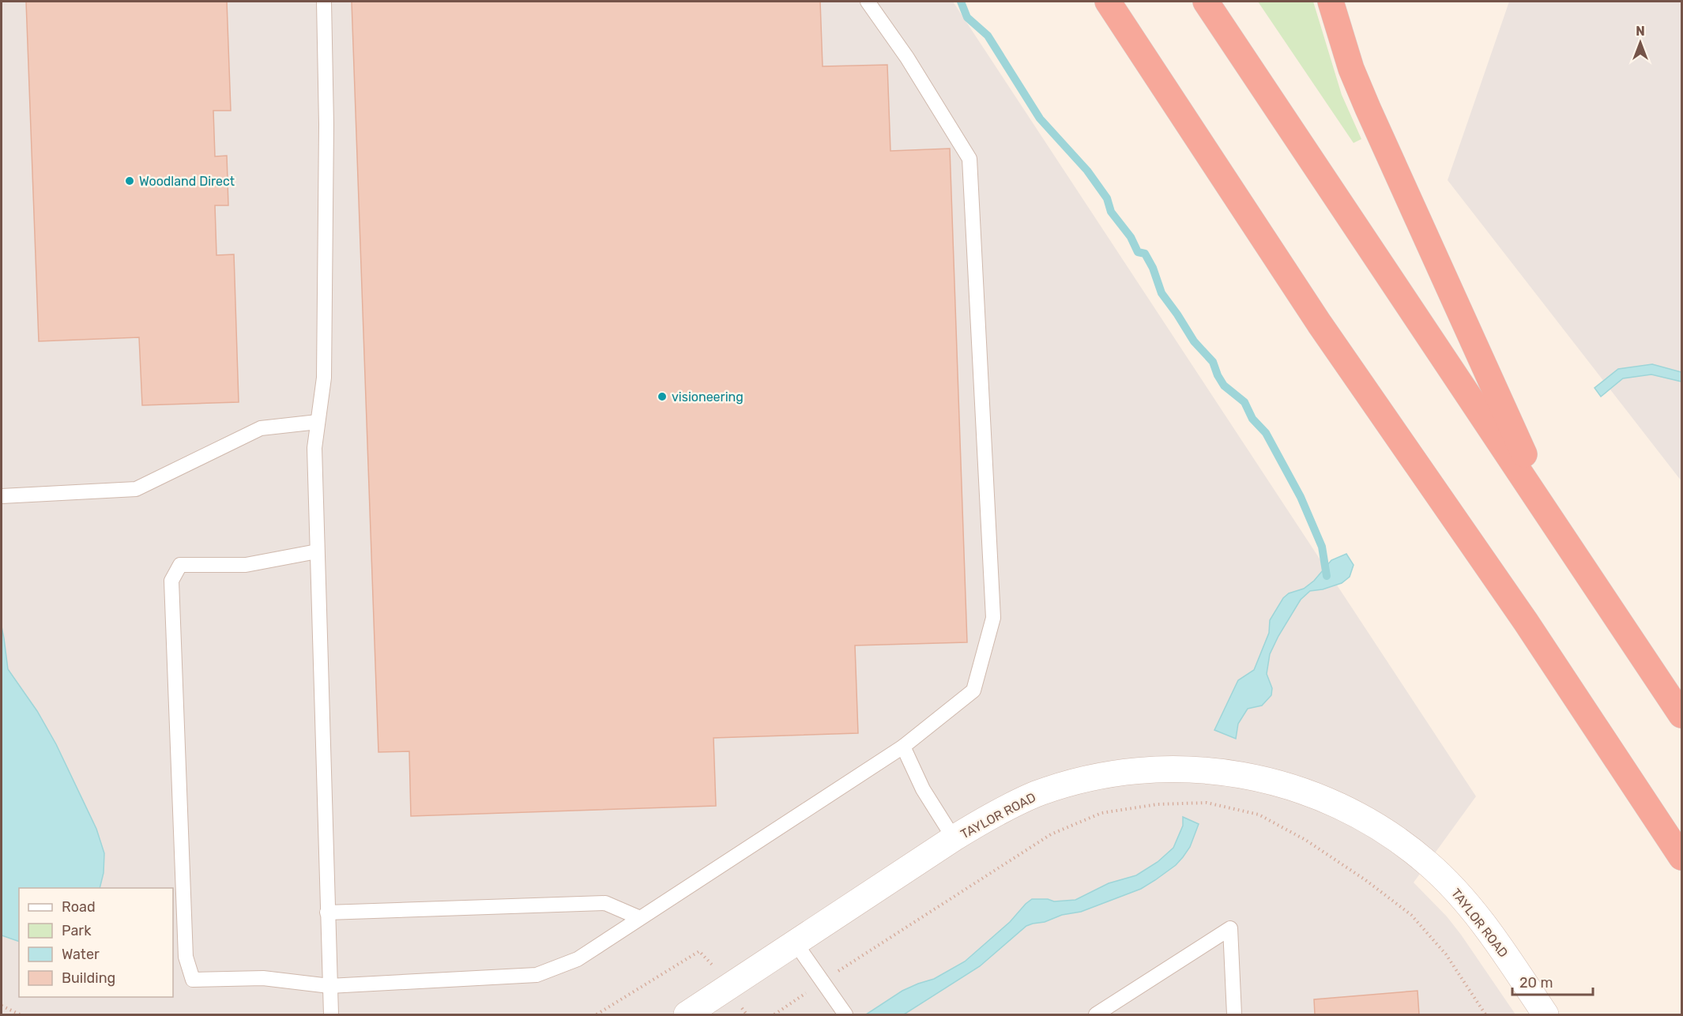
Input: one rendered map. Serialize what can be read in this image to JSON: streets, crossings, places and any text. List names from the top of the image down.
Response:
{
  "streets": {
    "street": ["TAYLOR ROAD"]
  },
  "places": ["Woodland Direct", "visioneering"],
  "legend": [
    "Road",
    "Park",
    "Water",
    "Building"
  ],
  "scale_bar": "20 m",
  "north": "top"
}
